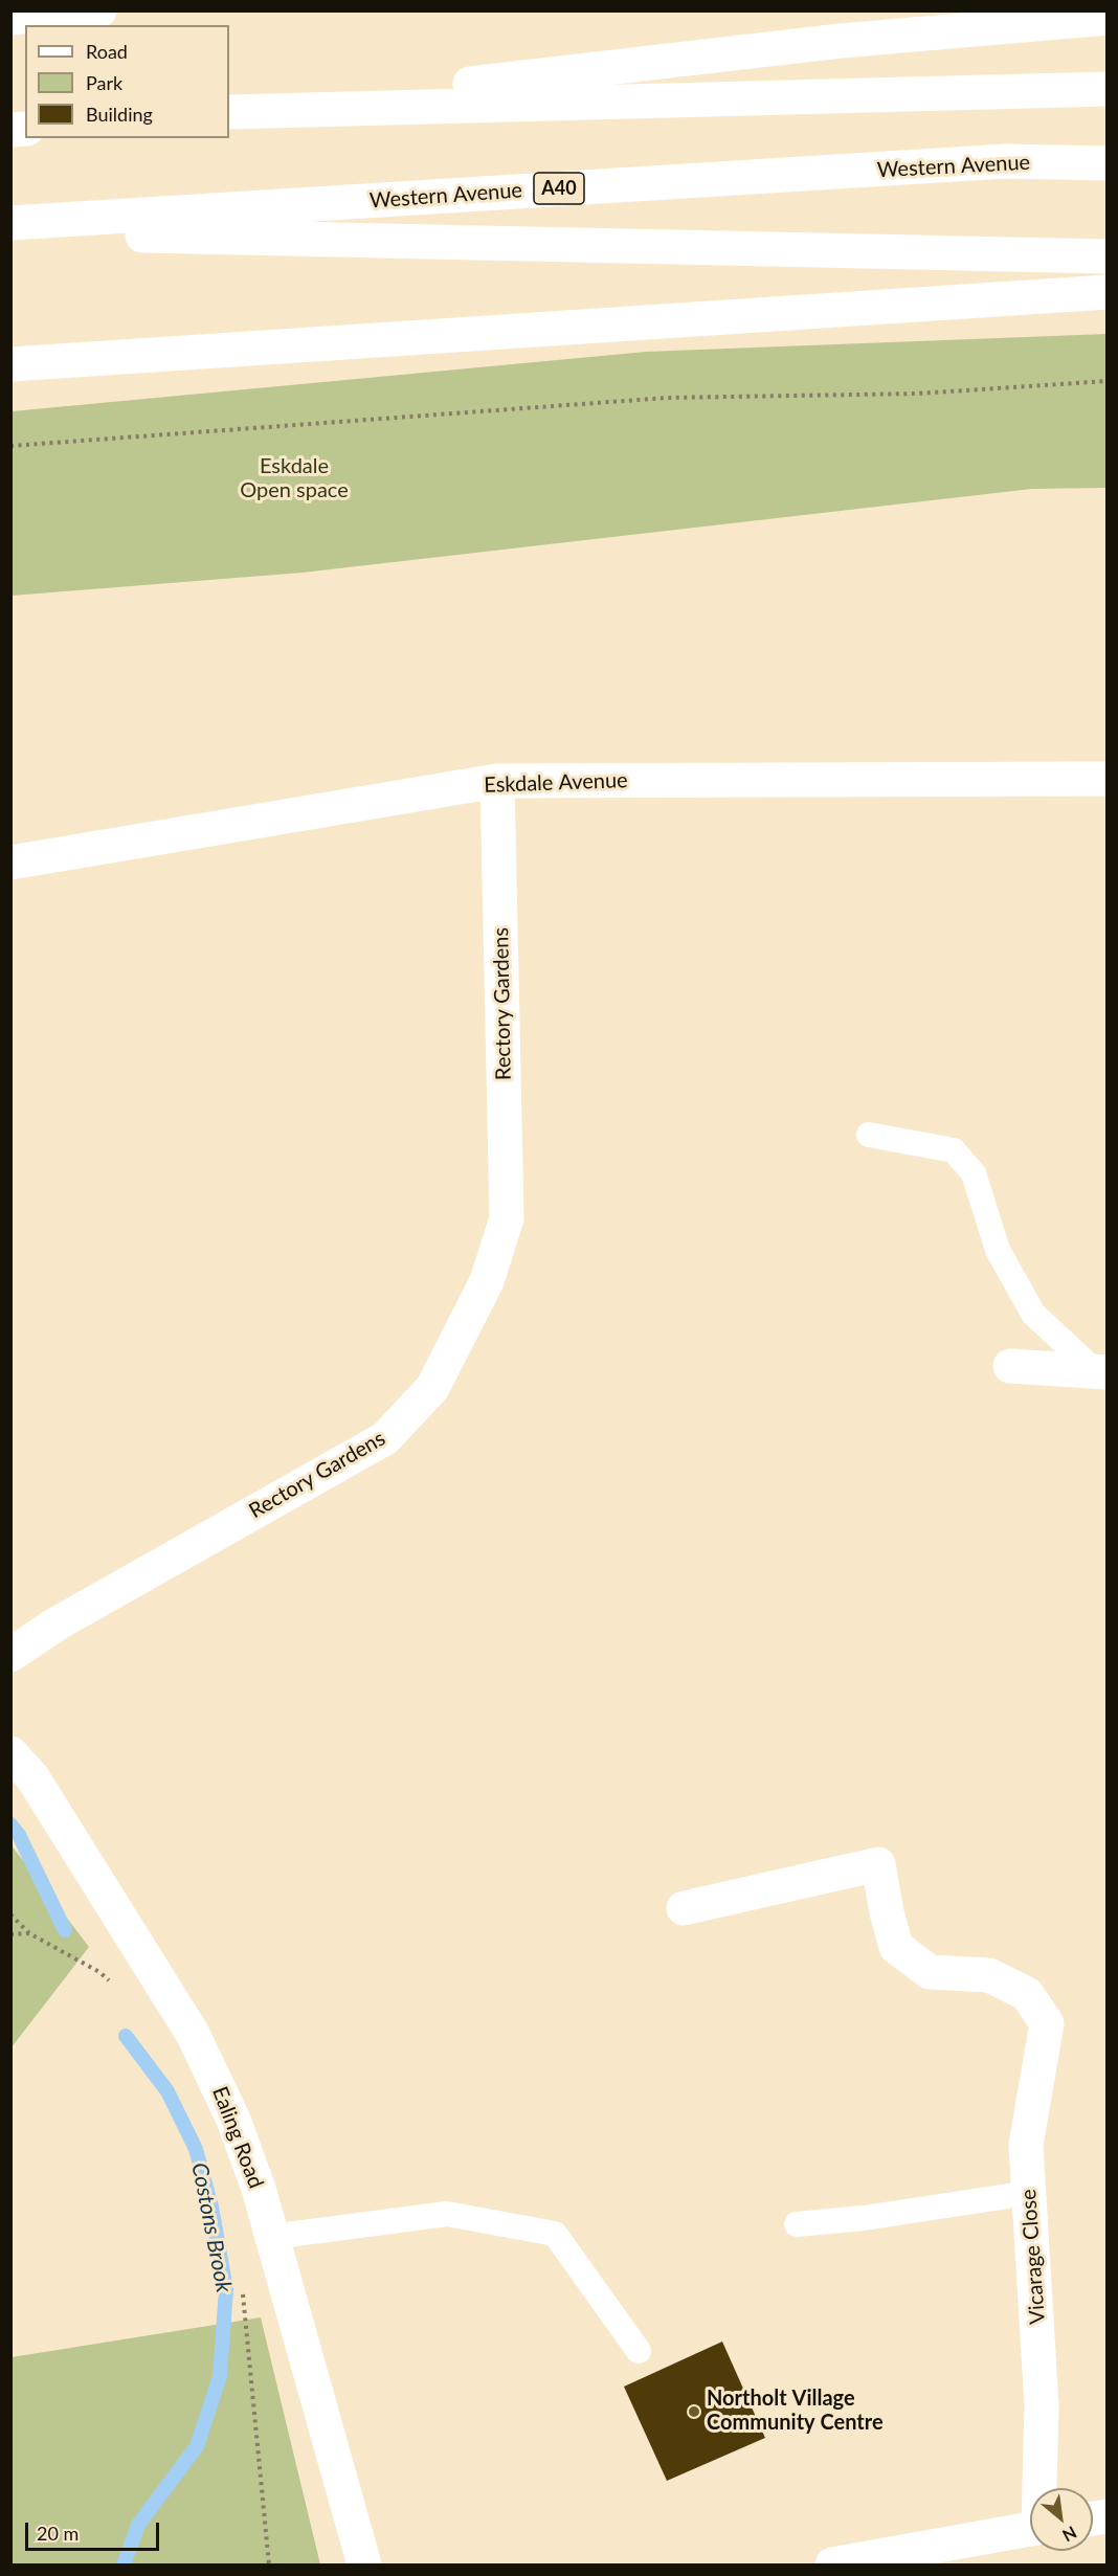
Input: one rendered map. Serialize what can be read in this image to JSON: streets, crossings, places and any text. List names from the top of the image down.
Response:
{
  "streets": {
    "main road": [
      "Western Avenue",
      "A40",
      "Eskdale Avenue",
      "Rectory Gardens",
      "Ealing Road",
      "Vicarage Close"
    ]
  },
  "crossings": [
    ["Eskdale Avenue", "Rectory Gardens"]
  ],
  "water": ["Costons Brook"],
  "parks": ["Eskdale Open space"],
  "places": ["Northolt Village Community Centre"],
  "legend": ["Road", "Park", "Building"],
  "scale_bar": "20 m",
  "north": "bottom right"
}
